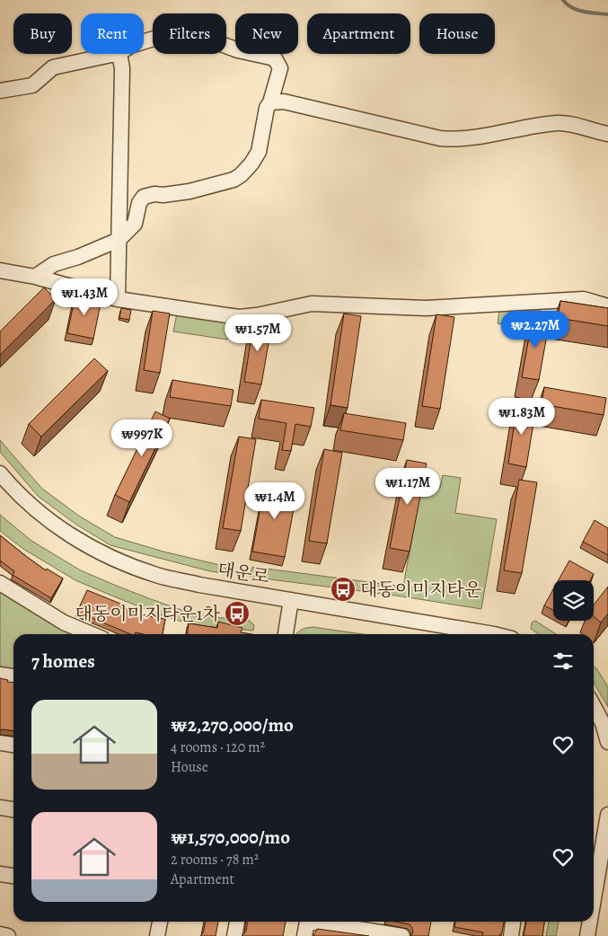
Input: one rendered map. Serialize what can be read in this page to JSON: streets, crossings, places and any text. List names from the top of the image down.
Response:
{
  "streets": {
    "street": ["대운로"]
  },
  "places": {
    "bus stop": ["대동이미지타운", "대동이미지타운1차"]
  },
  "page": {
    "chip": [
      "Buy",
      "Rent",
      "Filters",
      "New",
      "Apartment",
      "House"
    ],
    "price": [
      "₩1.43M",
      "₩2.27M",
      "₩1.57M",
      "₩1.83M",
      "₩997K",
      "₩1.17M",
      "₩1.4M"
    ],
    "heading": "7 homes",
    "list": [
      {
        "name": "₩2,270,000/mo",
        "note": "4 rooms · 120 m² · House"
      },
      {
        "name": "₩1,570,000/mo",
        "note": "2 rooms · 78 m² · Apartment"
      }
    ]
  }
}
